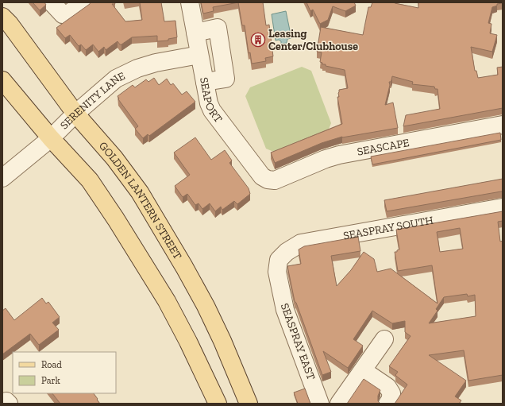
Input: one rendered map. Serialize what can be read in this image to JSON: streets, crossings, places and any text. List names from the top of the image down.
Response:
{
  "streets": {
    "main road": ["GOLDEN LANTERN STREET"],
    "street": [
      "SEAPORT",
      "SERENITY LANE",
      "SEASCAPE",
      "SEASPRAY SOUTH",
      "SEASPRAY EAST"
    ]
  },
  "crossings": [
    ["SEAPORT", "SERENITY LANE"],
    ["SEAPORT", "SEASCAPE"],
    ["SERENITY LANE", "GOLDEN LANTERN STREET"],
    ["SEASPRAY SOUTH", "SEASPRAY EAST"]
  ],
  "places": {
    "building": ["Leasing Center/Clubhouse"]
  },
  "legend": ["Road", "Park"]
}
